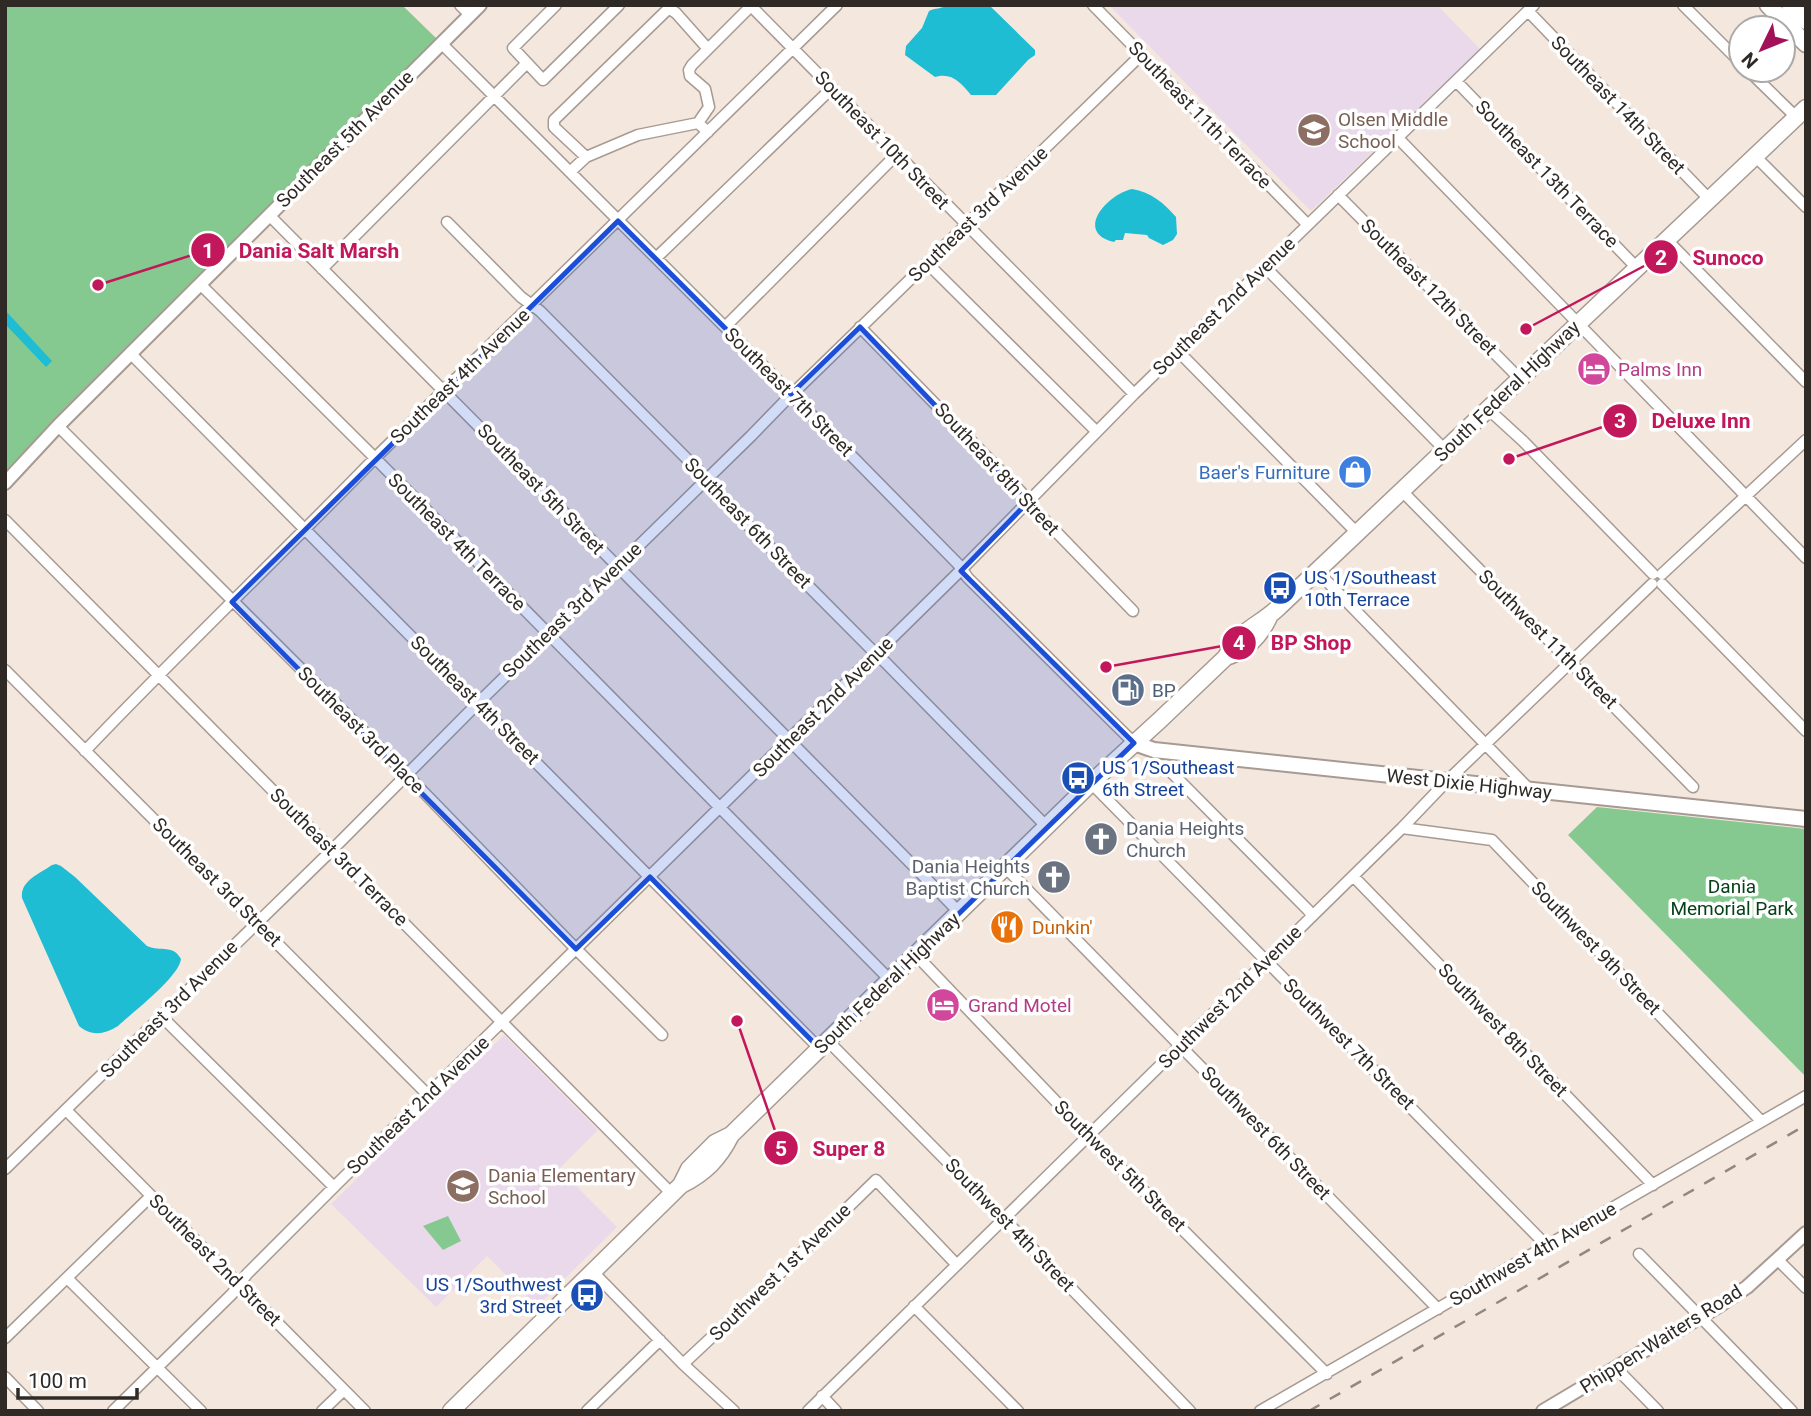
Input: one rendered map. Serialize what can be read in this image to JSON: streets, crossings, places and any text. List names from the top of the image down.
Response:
{
  "streets": {
    "main road": ["South Federal Highway", "West Dixie Highway"],
    "street": [
      "Southeast 14th Street",
      "Southeast 11th Terrace",
      "Southeast 5th Avenue",
      "Southeast 10th Street",
      "Southeast 13th Terrace",
      "Southeast 3rd Avenue",
      "Southeast 12th Street",
      "Southeast 2nd Avenue",
      "Southeast 4th Avenue",
      "Southeast 7th Street",
      "Southeast 8th Street",
      "Southeast 5th Street",
      "Southeast 6th Street",
      "Southeast 4th Terrace",
      "Southwest 11th Street",
      "Southeast 4th Street",
      "Southeast 3rd Place",
      "Southeast 3rd Terrace",
      "Southeast 3rd Street",
      "Southwest 9th Street",
      "Southwest 2nd Avenue",
      "Southwest 8th Street",
      "Southwest 7th Street",
      "Southwest 6th Street",
      "Southwest 5th Street",
      "Southwest 4th Street",
      "Southwest 4th Avenue",
      "Southeast 2nd Street",
      "Southwest 1st Avenue",
      "Phippen-Waiters Road"
    ]
  },
  "crossings": [
    ["Southeast 14th Street", "Southeast 2nd Avenue"],
    ["Southeast 14th Street", "South Federal Highway"],
    ["Southeast 11th Terrace", "Southeast 3rd Avenue"],
    ["Southeast 11th Terrace", "Southeast 2nd Avenue"],
    ["Southeast 5th Avenue", "Southeast 7th Street"],
    ["Southeast 5th Avenue", "Southeast 5th Street"],
    ["Southeast 5th Avenue", "Southeast 4th Terrace"],
    ["Southeast 5th Avenue", "Southeast 4th Street"],
    ["Southeast 5th Avenue", "Southeast 3rd Place"],
    ["Southeast 10th Street", "Southeast 3rd Avenue"],
    ["Southeast 10th Street", "Southeast 2nd Avenue"],
    ["Southeast 10th Street", "Southeast 4th Avenue"],
    ["Southeast 13th Terrace", "Southeast 2nd Avenue"],
    ["Southeast 13th Terrace", "South Federal Highway"],
    ["Southeast 3rd Avenue", "Southeast 7th Street"],
    ["Southeast 3rd Avenue", "Southeast 8th Street"],
    ["Southeast 3rd Avenue", "Southeast 5th Street"],
    ["Southeast 3rd Avenue", "Southeast 6th Street"],
    ["Southeast 3rd Avenue", "Southeast 4th Terrace"],
    ["Southeast 3rd Avenue", "Southeast 4th Street"],
    ["Southeast 3rd Avenue", "Southeast 3rd Place"],
    ["Southeast 3rd Avenue", "Southeast 3rd Terrace"],
    ["Southeast 3rd Avenue", "Southeast 3rd Street"],
    ["Southeast 3rd Avenue", "Southeast 2nd Street"],
    ["Southeast 12th Street", "Southeast 2nd Avenue"],
    ["Southeast 12th Street", "South Federal Highway"],
    ["Southeast 2nd Avenue", "Southeast 7th Street"],
    ["Southeast 2nd Avenue", "Southeast 8th Street"],
    ["Southeast 2nd Avenue", "Southeast 5th Street"],
    ["Southeast 2nd Avenue", "Southeast 6th Street"],
    ["Southeast 2nd Avenue", "Southeast 4th Terrace"],
    ["Southeast 2nd Avenue", "Southeast 4th Street"],
    ["Southeast 2nd Avenue", "Southeast 3rd Place"],
    ["Southeast 2nd Avenue", "Southeast 3rd Terrace"],
    ["Southeast 2nd Avenue", "Southeast 3rd Street"],
    ["Southeast 2nd Avenue", "Southeast 2nd Street"],
    ["Southeast 4th Avenue", "Southeast 7th Street"],
    ["Southeast 4th Avenue", "Southeast 5th Street"],
    ["Southeast 4th Avenue", "Southeast 6th Street"],
    ["Southeast 4th Avenue", "Southeast 4th Terrace"],
    ["Southeast 4th Avenue", "Southeast 4th Street"],
    ["Southeast 4th Avenue", "Southeast 3rd Place"],
    ["Southeast 4th Avenue", "Southeast 3rd Terrace"],
    ["Southeast 4th Avenue", "Southeast 3rd Street"],
    ["South Federal Highway", "Southeast 7th Street"],
    ["South Federal Highway", "Southeast 5th Street"],
    ["South Federal Highway", "Southeast 6th Street"],
    ["South Federal Highway", "Southeast 4th Terrace"],
    ["South Federal Highway", "Southwest 11th Street"],
    ["South Federal Highway", "Southeast 4th Street"],
    ["South Federal Highway", "West Dixie Highway"],
    ["South Federal Highway", "Southeast 3rd Terrace"],
    ["South Federal Highway", "Southwest 7th Street"],
    ["South Federal Highway", "Southwest 6th Street"],
    ["South Federal Highway", "Southwest 5th Street"],
    ["South Federal Highway", "Southwest 4th Street"],
    ["Southeast 7th Street", "West Dixie Highway"],
    ["Southwest 11th Street", "Southwest 2nd Avenue"],
    ["Southeast 4th Street", "Southwest 4th Street"],
    ["West Dixie Highway", "Southwest 2nd Avenue"],
    ["Southwest 9th Street", "Southwest 2nd Avenue"],
    ["Southwest 9th Street", "Southwest 4th Avenue"],
    ["Southwest 2nd Avenue", "Southwest 8th Street"],
    ["Southwest 2nd Avenue", "Southwest 7th Street"],
    ["Southwest 2nd Avenue", "Southwest 6th Street"],
    ["Southwest 2nd Avenue", "Southwest 5th Street"],
    ["Southwest 2nd Avenue", "Southwest 4th Street"],
    ["Southwest 2nd Avenue", "Southwest 1st Avenue"],
    ["Southwest 8th Street", "Southwest 4th Avenue"],
    ["Southwest 7th Street", "Southwest 4th Avenue"],
    ["Southwest 6th Street", "Southwest 4th Avenue"],
    ["Southwest 5th Street", "Southwest 4th Avenue"]
  ],
  "parks": ["Dania Memorial Park"],
  "places": {
    "school or university": ["Olsen Middle School", "Dania Elementary School"],
    "other": [
      "Dania Salt Marsh",
      "Sunoco",
      "Deluxe Inn",
      "BP Shop",
      "Super 8"
    ],
    "hotel": ["Palms Inn", "Grand Motel"],
    "shop": ["Baer's Furniture"],
    "bus stop": ["US 1/Southeast 10th Terrace", "US 1/Southeast 6th Street", "US 1/Southwest 3rd Street"],
    "fuel station": ["BP"],
    "church": ["Dania Heights Church", "Dania Heights Baptist Church"],
    "restaurant": ["Dunkin'"]
  },
  "scale_bar": "100 m",
  "north": "bottom left"
}
